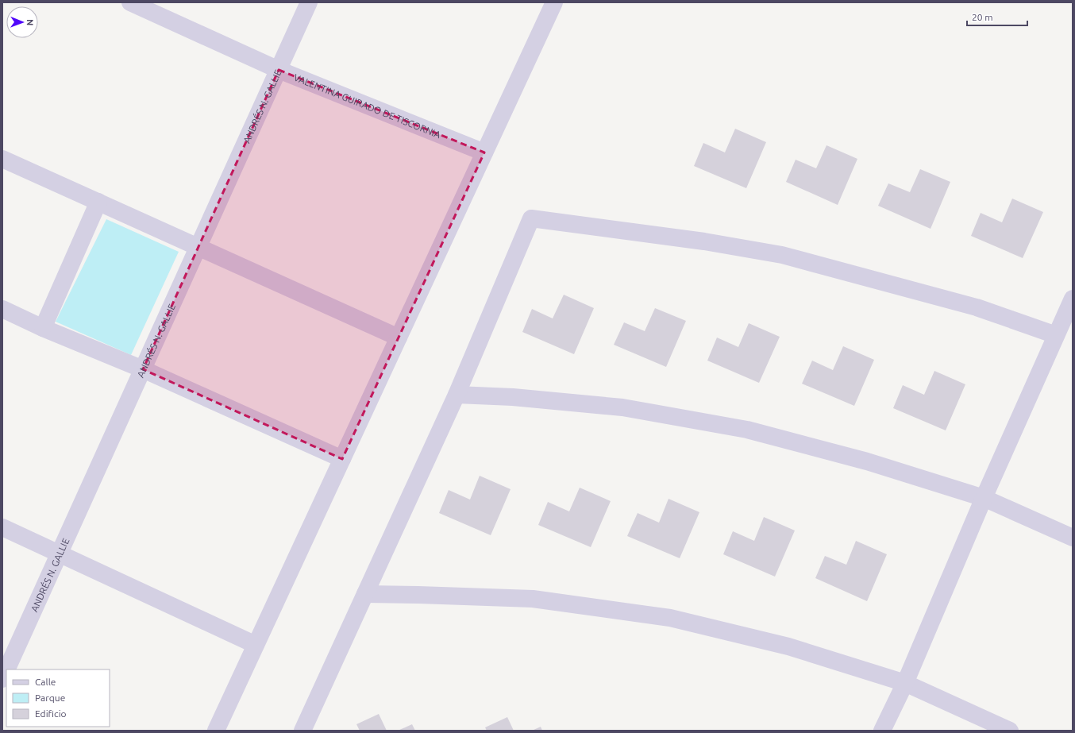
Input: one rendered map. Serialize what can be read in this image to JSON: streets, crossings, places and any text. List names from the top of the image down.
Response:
{
  "streets": {
    "street": ["VALENTINA GUIRADO DE TISCORNIA", "ANDRÉS N. GALLIE"]
  },
  "crossings": [
    ["VALENTINA GUIRADO DE TISCORNIA", "ANDRÉS N. GALLIE"]
  ],
  "legend": ["Calle", "Parque", "Edificio"],
  "scale_bar": "20 m",
  "north": "right"
}
